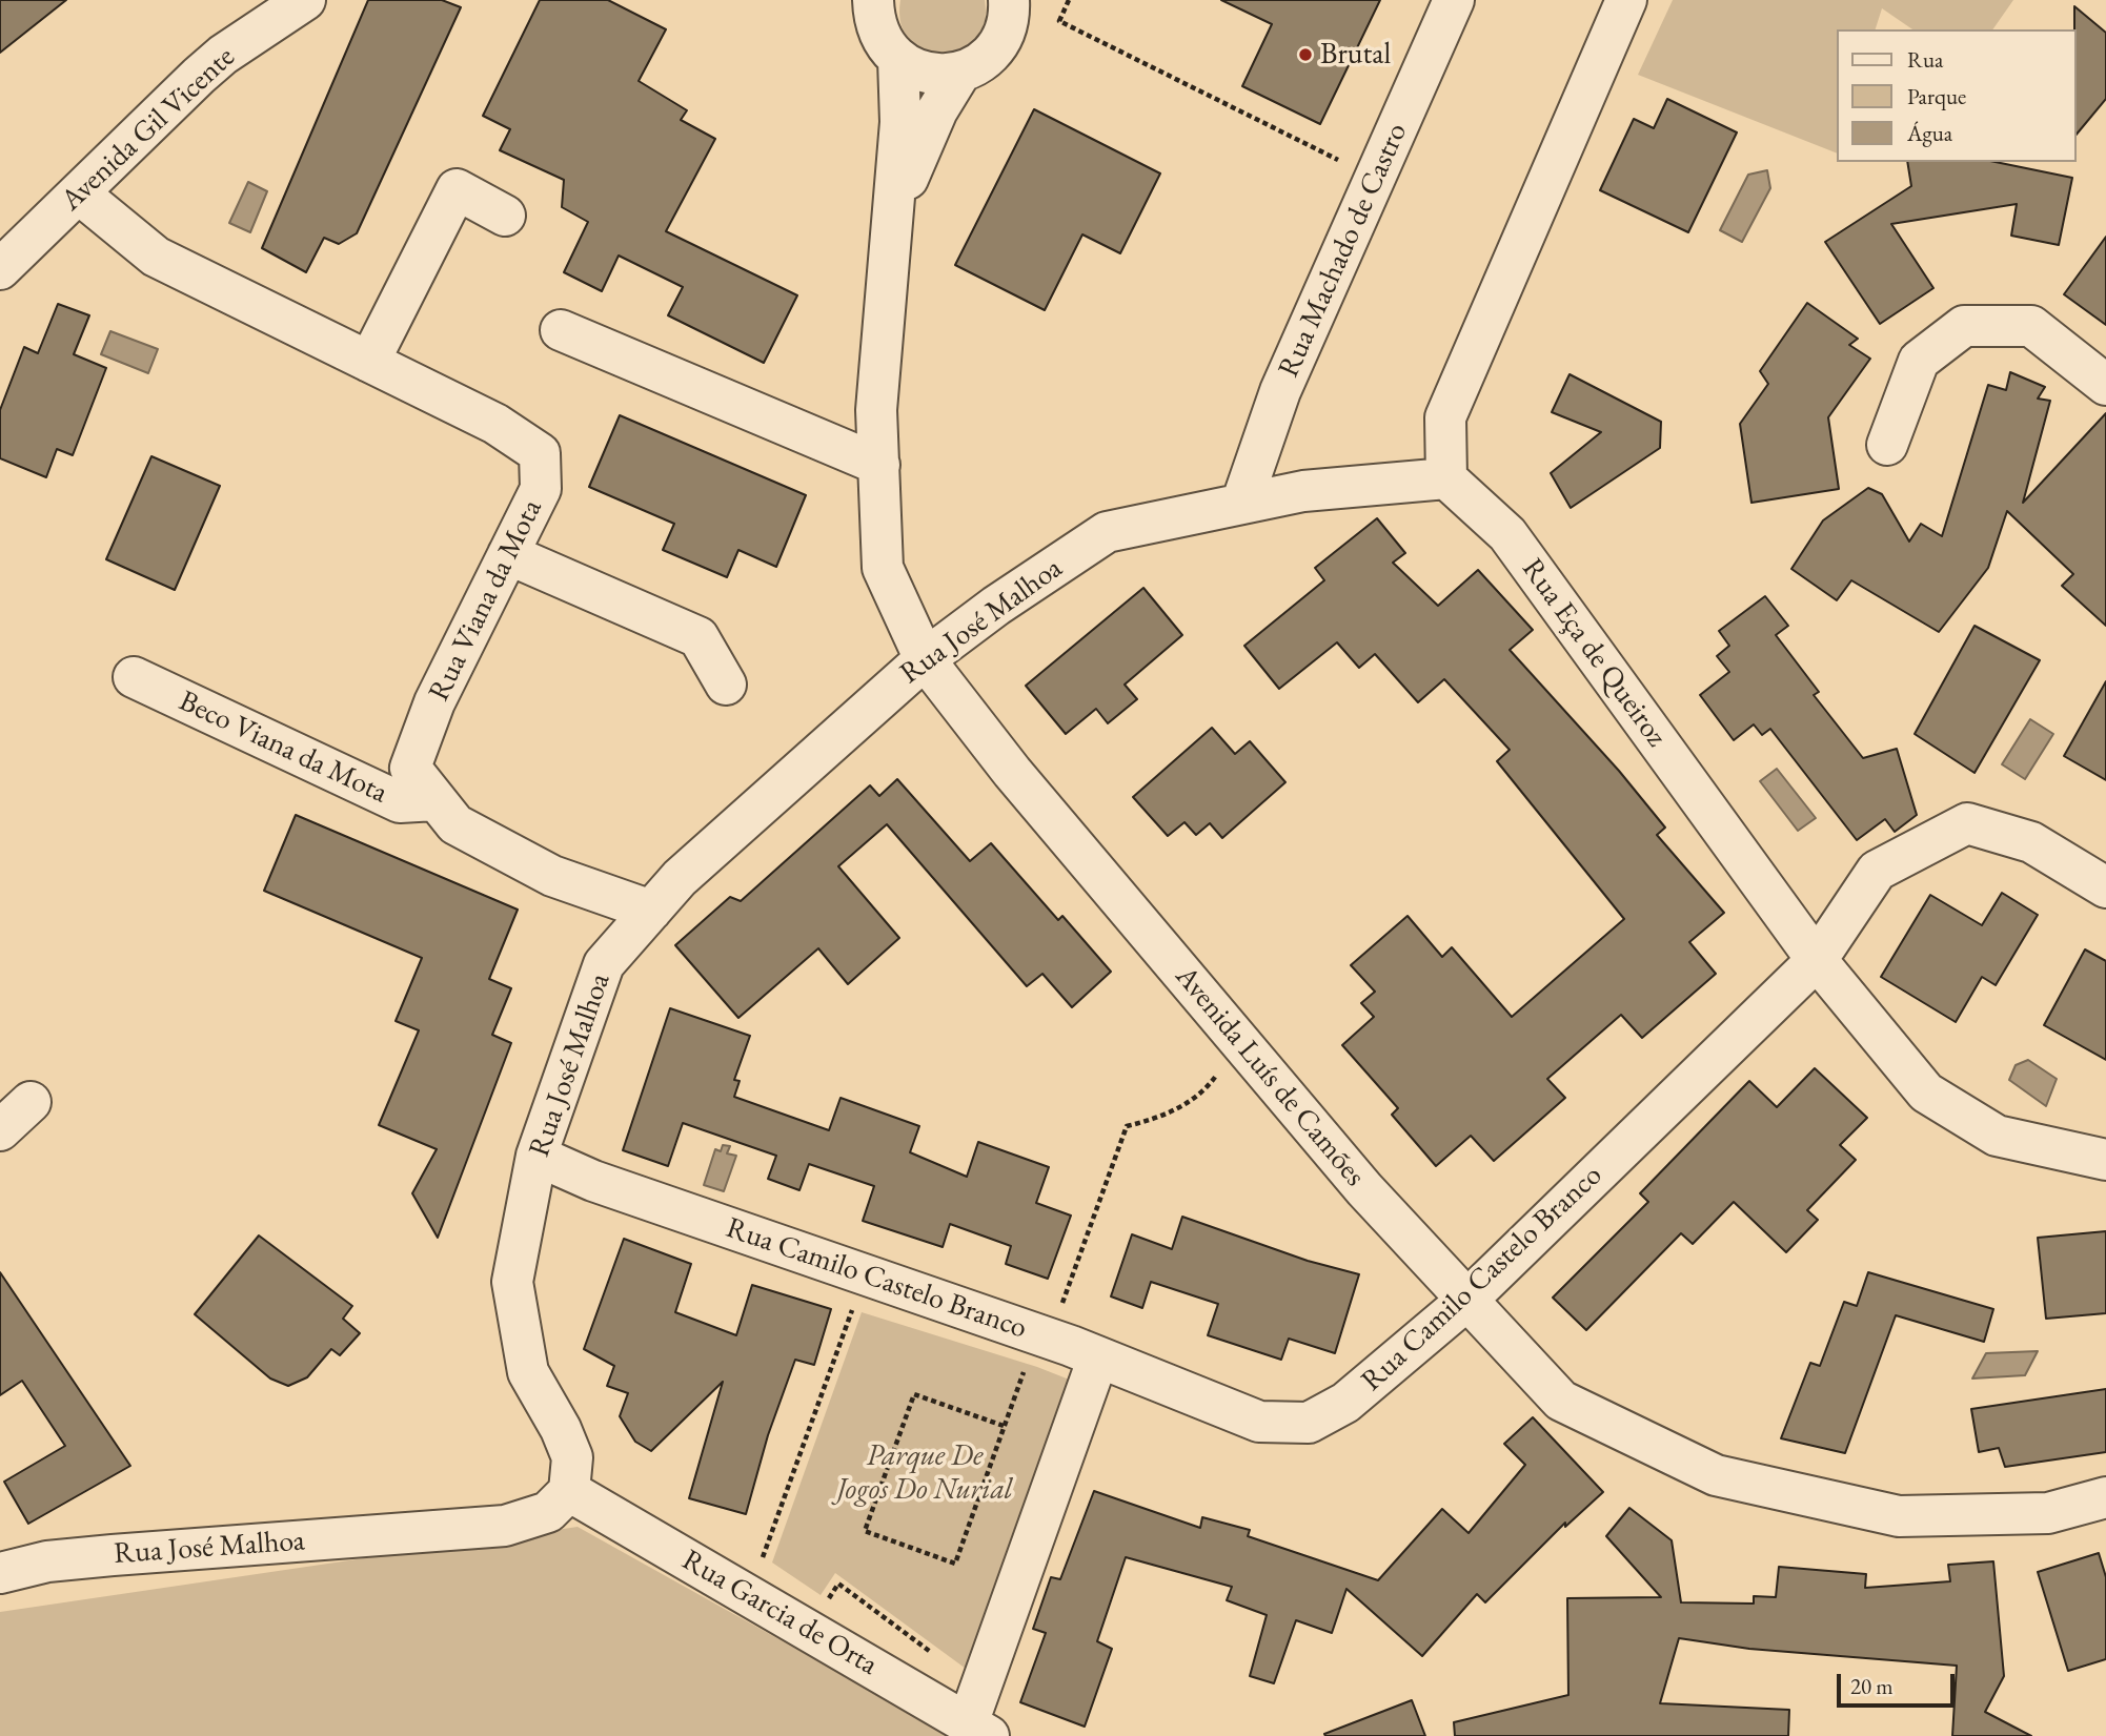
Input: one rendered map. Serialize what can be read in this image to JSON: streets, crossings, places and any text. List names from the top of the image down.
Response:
{
  "streets": {
    "street": [
      "Avenida Gil Vicente",
      "Rua Machado de Castro",
      "Rua Viana da Mota",
      "Rua José Malhoa",
      "Rua Eça de Queiroz",
      "Beco Viana da Mota",
      "Avenida Luís de Camões",
      "Rua Camilo Castelo Branco",
      "Rua Garcia de Orta"
    ]
  },
  "crossings": [
    ["Avenida Gil Vicente", "Rua Viana da Mota"],
    ["Rua Machado de Castro", "Rua José Malhoa"],
    ["Rua Viana da Mota", "Rua José Malhoa"],
    ["Rua Viana da Mota", "Beco Viana da Mota"],
    ["Rua José Malhoa", "Rua Eça de Queiroz"],
    ["Rua José Malhoa", "Avenida Luís de Camões"],
    ["Rua José Malhoa", "Rua Camilo Castelo Branco"],
    ["Rua José Malhoa", "Rua Garcia de Orta"],
    ["Rua Eça de Queiroz", "Rua Camilo Castelo Branco"],
    ["Avenida Luís de Camões", "Rua Camilo Castelo Branco"]
  ],
  "parks": ["Parque De Jogos Do Nurial"],
  "places": ["Brutal"],
  "legend": ["Rua", "Parque", "Água"],
  "scale_bar": "20 m"
}
